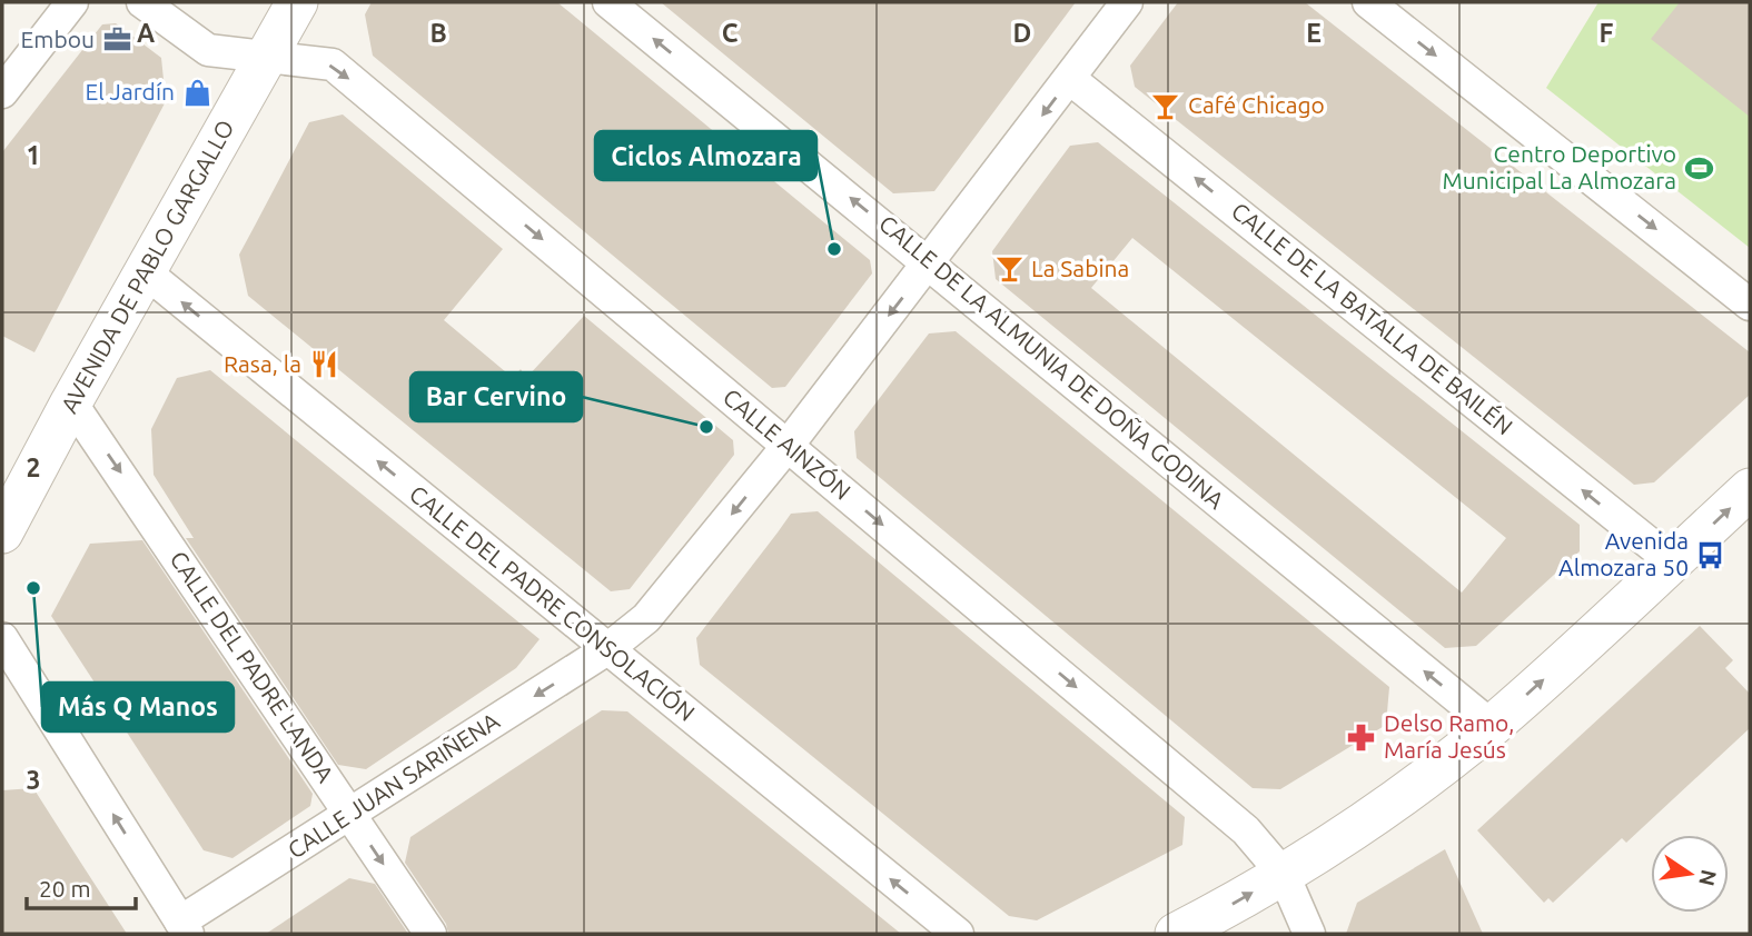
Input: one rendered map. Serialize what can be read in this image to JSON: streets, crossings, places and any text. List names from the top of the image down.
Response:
{
  "streets": {
    "street": [
      "AVENIDA DE PABLO GARGALLO",
      "CALLE DE LA BATALLA DE BAILÉN",
      "CALLE DE LA ALMUNIA DE DOÑA GODINA",
      "CALLE AINZÓN",
      "CALLE DEL PADRE CONSOLACIÓN",
      "CALLE DEL PADRE LANDA",
      "CALLE JUAN SARIÑENA"
    ]
  },
  "crossings": [
    ["AVENIDA DE PABLO GARGALLO", "CALLE AINZÓN"],
    ["AVENIDA DE PABLO GARGALLO", "CALLE DEL PADRE CONSOLACIÓN"],
    ["AVENIDA DE PABLO GARGALLO", "CALLE DEL PADRE LANDA"],
    ["CALLE DE LA BATALLA DE BAILÉN", "CALLE JUAN SARIÑENA"],
    ["CALLE DE LA ALMUNIA DE DOÑA GODINA", "CALLE JUAN SARIÑENA"],
    ["CALLE AINZÓN", "CALLE JUAN SARIÑENA"],
    ["CALLE DEL PADRE CONSOLACIÓN", "CALLE JUAN SARIÑENA"],
    ["CALLE DEL PADRE LANDA", "CALLE JUAN SARIÑENA"]
  ],
  "one_way": [
    "CALLE DE LA ALMUNIA DE DOÑA GODINA",
    "CALLE AINZÓN",
    "CALLE DEL PADRE CONSOLACIÓN",
    "CALLE JUAN SARIÑENA"
  ],
  "places": {
    "office": ["Embou"],
    "shop": ["El Jardín"],
    "bar": ["Café Chicago", "La Sabina"],
    "sports": ["Centro Deportivo Municipal La Almozara"],
    "other": ["Ciclos Almozara", "Bar Cervino", "Más Q Manos"],
    "restaurant": ["Rasa, la"],
    "bus stop": ["Avenida Almozara 50"],
    "pharmacy": ["Delso Ramo, María Jesús"]
  },
  "scale_bar": "20 m",
  "north": "right",
  "grid": {
    "columns": [
      "A",
      "B",
      "C",
      "D",
      "E",
      "F"
    ],
    "rows": ["1", "2", "3"]
  }
}
